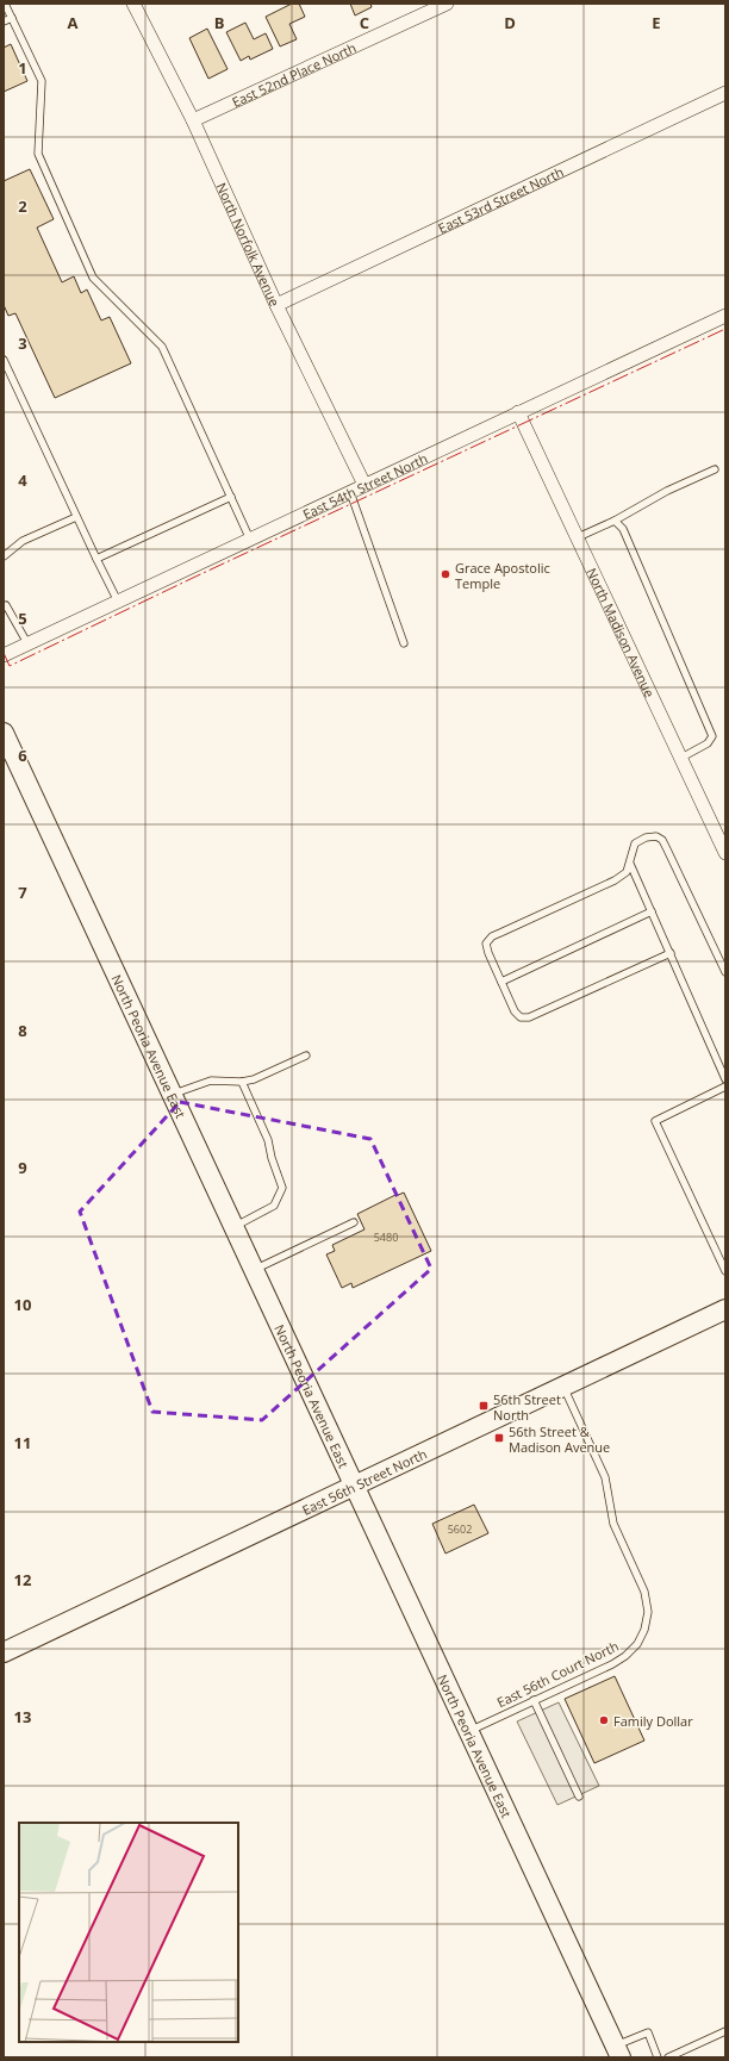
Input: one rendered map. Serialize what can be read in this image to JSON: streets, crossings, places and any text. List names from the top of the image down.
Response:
{
  "streets": {
    "main road": ["North Peoria Avenue East", "East 56th Street North"],
    "street": [
      "East 52nd Place North",
      "East 53rd Street North",
      "North Norfolk Avenue",
      "East 54th Street North",
      "North Madison Avenue"
    ],
    "lane": ["East 56th Court North"]
  },
  "crossings": [
    ["East 52nd Place North", "North Norfolk Avenue"],
    ["East 53rd Street North", "North Norfolk Avenue"],
    ["North Norfolk Avenue", "East 54th Street North"],
    ["East 54th Street North", "North Madison Avenue"],
    ["North Peoria Avenue East", "East 56th Street North"],
    ["North Peoria Avenue East", "East 56th Court North"],
    ["East 56th Street North", "East 56th Court North"]
  ],
  "places": {
    "other": ["Grace Apostolic Temple", "Family Dollar"],
    "transit": ["56th Street North", "56th Street & Madison Avenue"]
  },
  "house_numbers": ["5480", "5602"],
  "grid": {
    "columns": [
      "A",
      "B",
      "C",
      "D",
      "E"
    ],
    "rows": [
      "1",
      "2",
      "3",
      "4",
      "5",
      "6",
      "7",
      "8",
      "9",
      "10",
      "11",
      "12",
      "13"
    ]
  }
}
